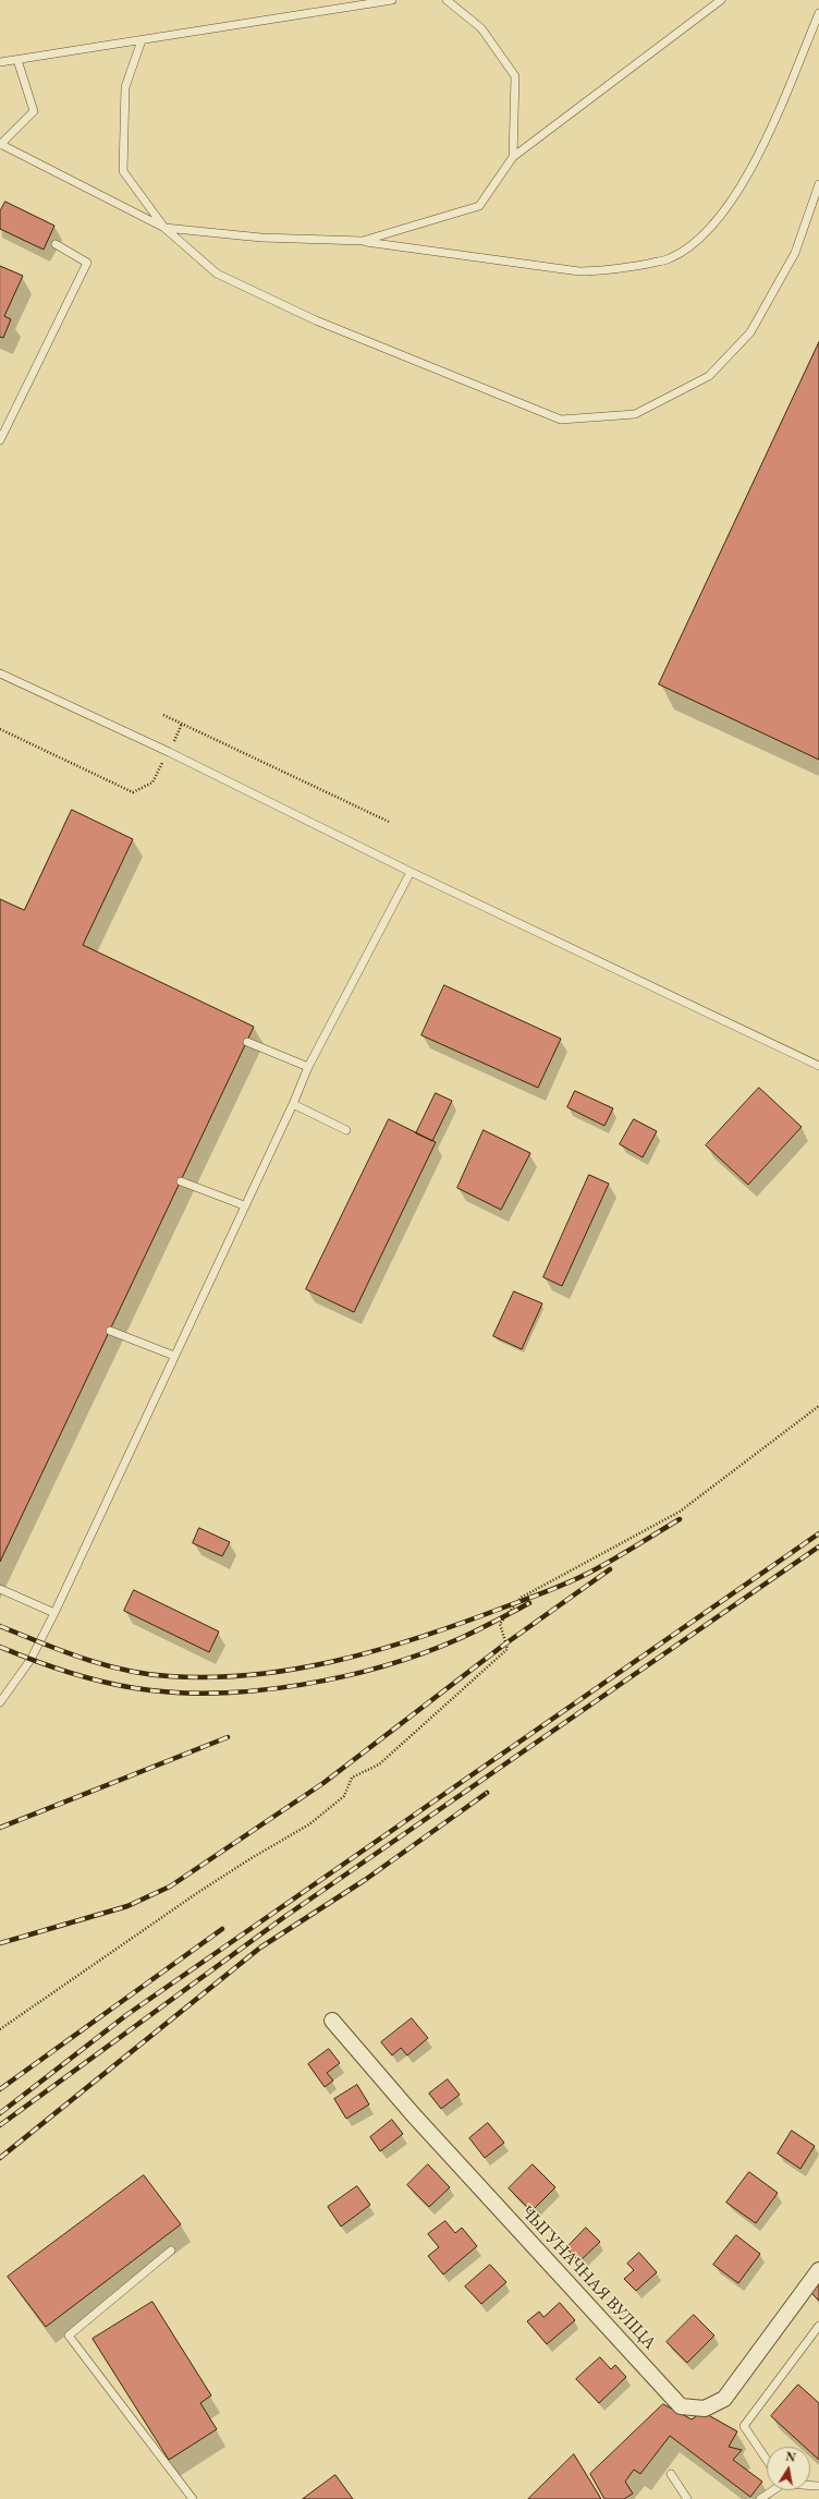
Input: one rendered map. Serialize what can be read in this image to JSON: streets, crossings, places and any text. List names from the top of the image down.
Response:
{
  "streets": {
    "street": ["ЧЫГУНАЧНАЯ ВУЛІЦА"]
  },
  "north": "top"
}
